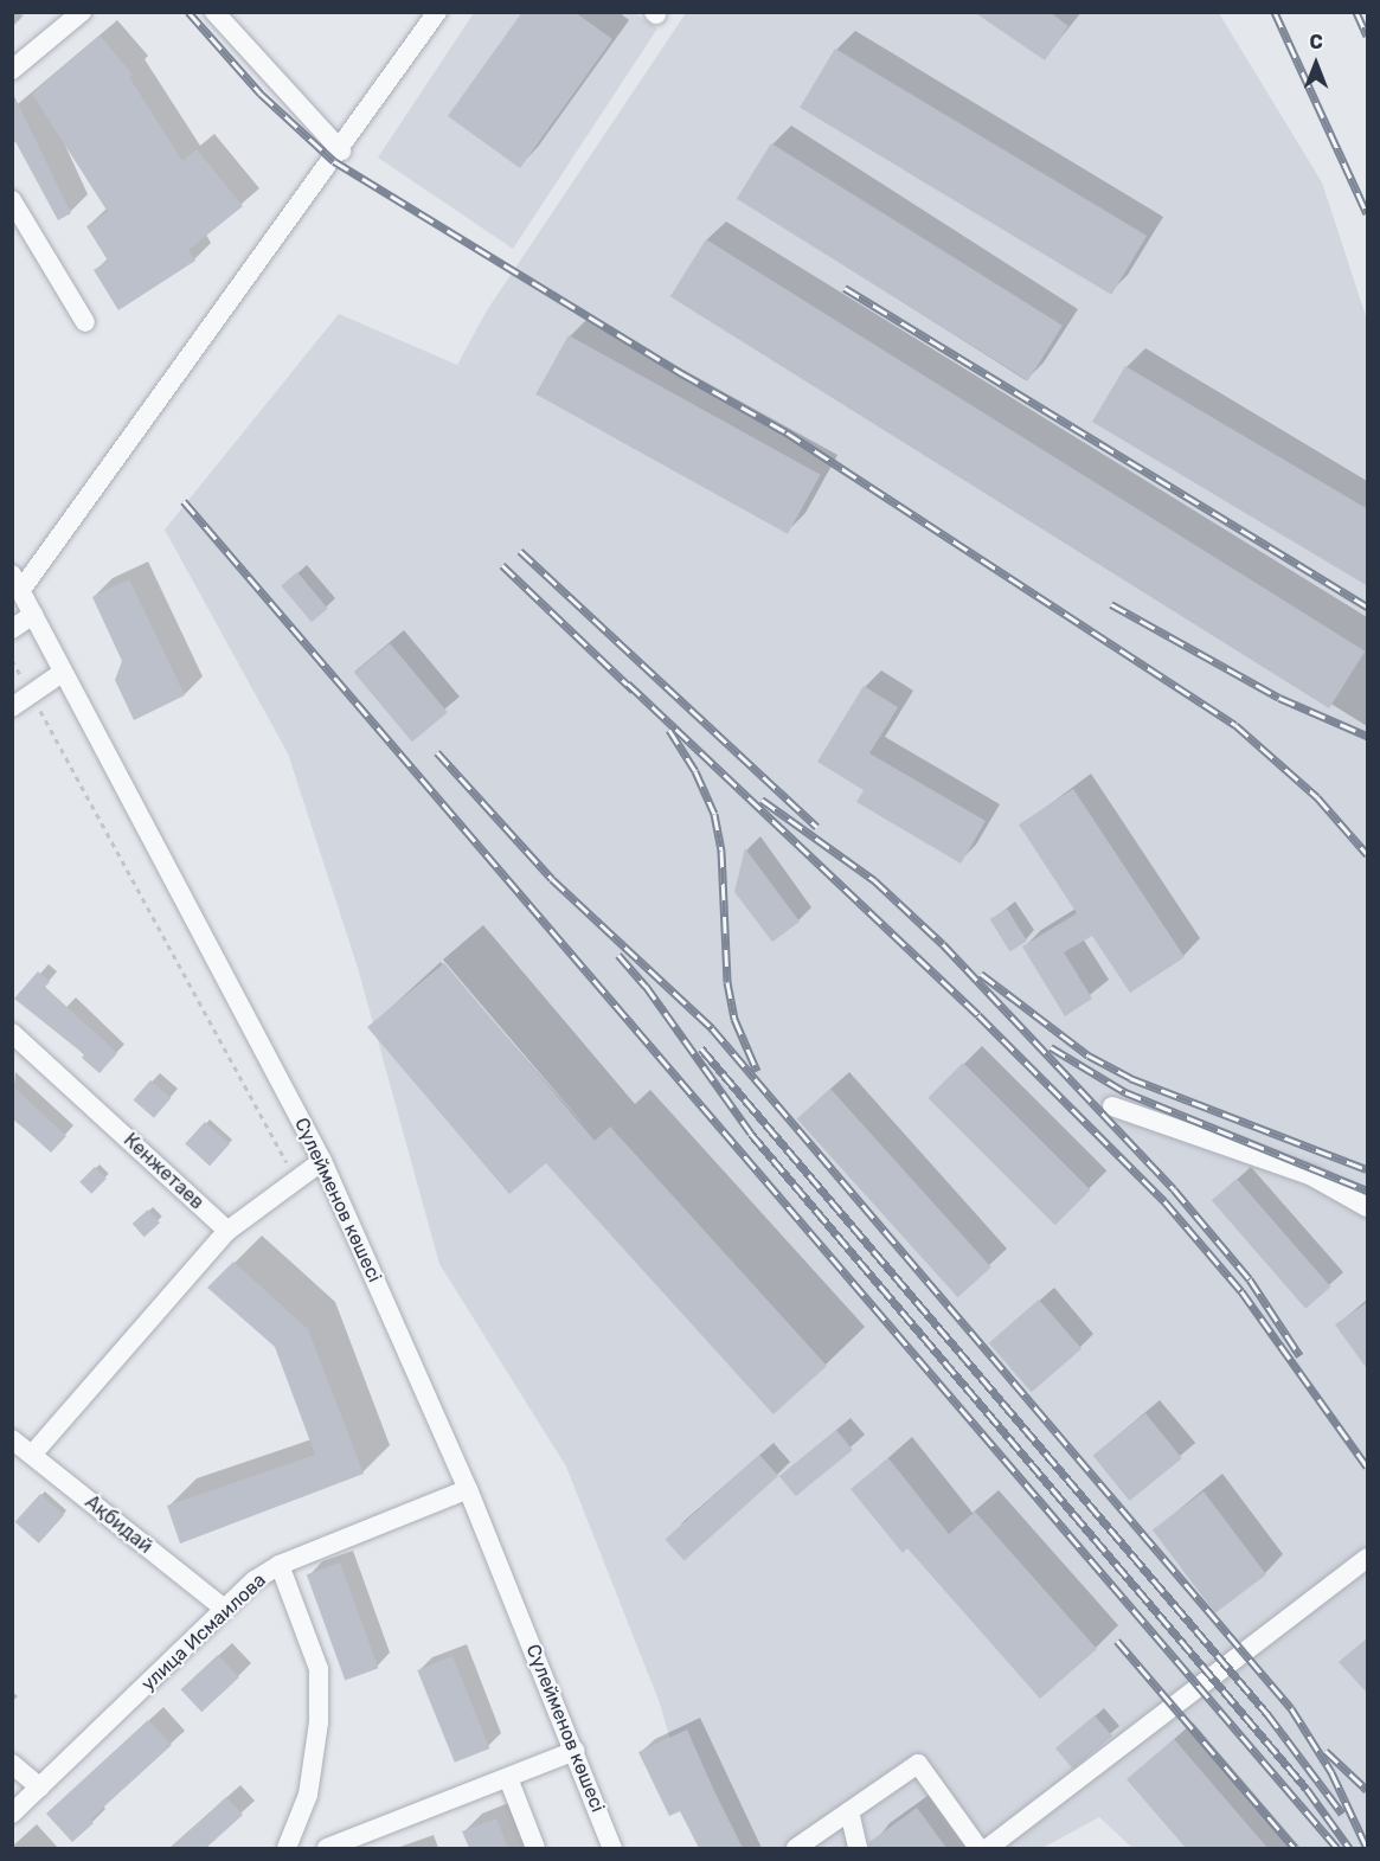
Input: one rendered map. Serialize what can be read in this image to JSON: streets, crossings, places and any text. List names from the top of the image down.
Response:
{
  "streets": {
    "street": [
      "Кенжетаев",
      "Сүлейменов көшесі",
      "Ақбидай",
      "улица Исмаилова"
    ]
  },
  "crossings": [
    ["Сүлейменов көшесі", "улица Исмаилова"],
    ["Ақбидай", "улица Исмаилова"]
  ],
  "north": "top"
}
